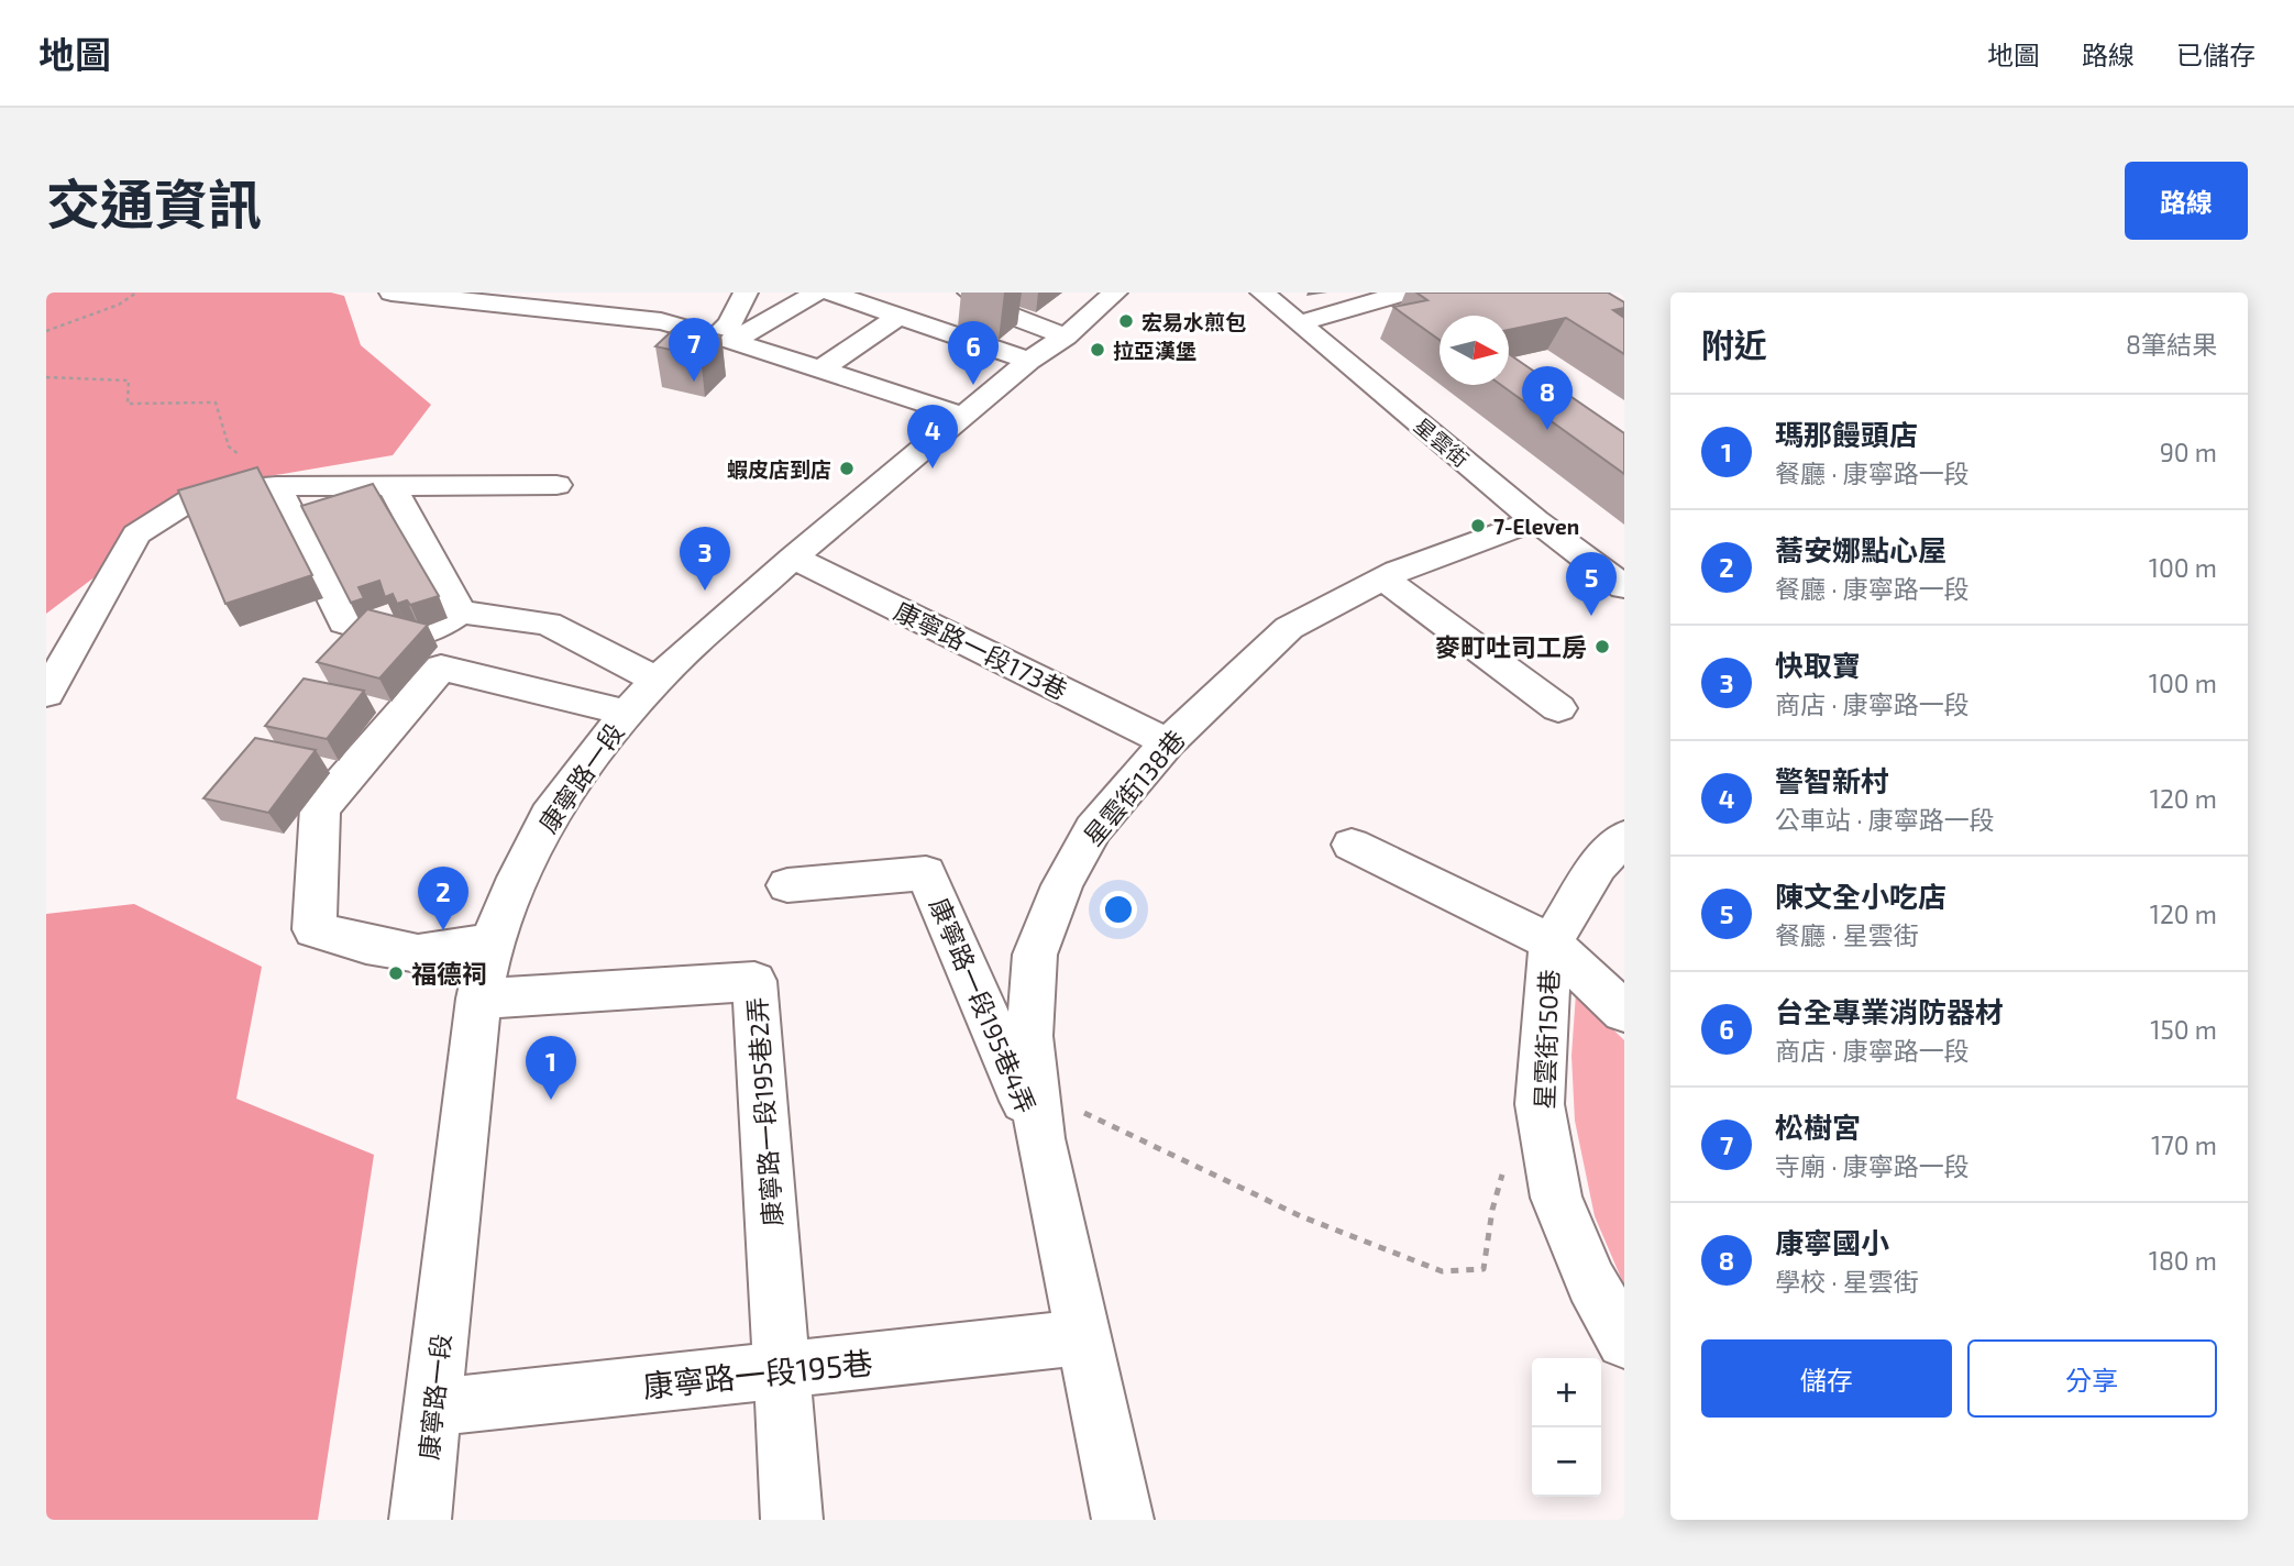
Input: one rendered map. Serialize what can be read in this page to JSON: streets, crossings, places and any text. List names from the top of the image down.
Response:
{
  "streets": {
    "street": [
      "星雲街",
      "康寧路一段173巷",
      "康寧路一段",
      "星雲街138巷",
      "康寧路一段195巷4弄",
      "星雲街150巷",
      "康寧路一段195巷2弄",
      "康寧路一段195巷"
    ]
  },
  "crossings": [
    ["星雲街", "星雲街138巷"],
    ["康寧路一段173巷", "康寧路一段"],
    ["康寧路一段173巷", "星雲街138巷"],
    ["康寧路一段", "康寧路一段195巷2弄"],
    ["康寧路一段", "康寧路一段195巷"],
    ["星雲街138巷", "康寧路一段195巷4弄"],
    ["星雲街138巷", "康寧路一段195巷"],
    ["康寧路一段195巷2弄", "康寧路一段195巷"]
  ],
  "places": [
    "宏易水煎包",
    "拉亞漢堡",
    "蝦皮店到店",
    "7-Eleven",
    "麥町吐司工房",
    "福德祠"
  ],
  "north": "right",
  "page": {
    "header": "地圖",
    "nav": ["地圖", "路線", "已儲存"],
    "title": "交通資訊",
    "buttons": [
      "路線",
      ["儲存", "分享"]
    ],
    "heading": ["附近", "8筆結果"],
    "pins": [
      "7",
      "6",
      "8",
      "4",
      "3",
      "5",
      "2",
      "1"
    ],
    "list": [
      {
        "mark": "1",
        "name": "瑪那饅頭店",
        "note": "餐廳 · 康寧路一段",
        "value": "90 m"
      },
      {
        "mark": "2",
        "name": "蕎安娜點心屋",
        "note": "餐廳 · 康寧路一段",
        "value": "100 m"
      },
      {
        "mark": "3",
        "name": "快取寶",
        "note": "商店 · 康寧路一段",
        "value": "100 m"
      },
      {
        "mark": "4",
        "name": "警智新村",
        "note": "公車站 · 康寧路一段",
        "value": "120 m"
      },
      {
        "mark": "5",
        "name": "陳文全小吃店",
        "note": "餐廳 · 星雲街",
        "value": "120 m"
      },
      {
        "mark": "6",
        "name": "台全專業消防器材",
        "note": "商店 · 康寧路一段",
        "value": "150 m"
      },
      {
        "mark": "7",
        "name": "松樹宮",
        "note": "寺廟 · 康寧路一段",
        "value": "170 m"
      },
      {
        "mark": "8",
        "name": "康寧國小",
        "note": "學校 · 星雲街",
        "value": "180 m"
      }
    ],
    "map_buttons": ["+", "−"]
  }
}
